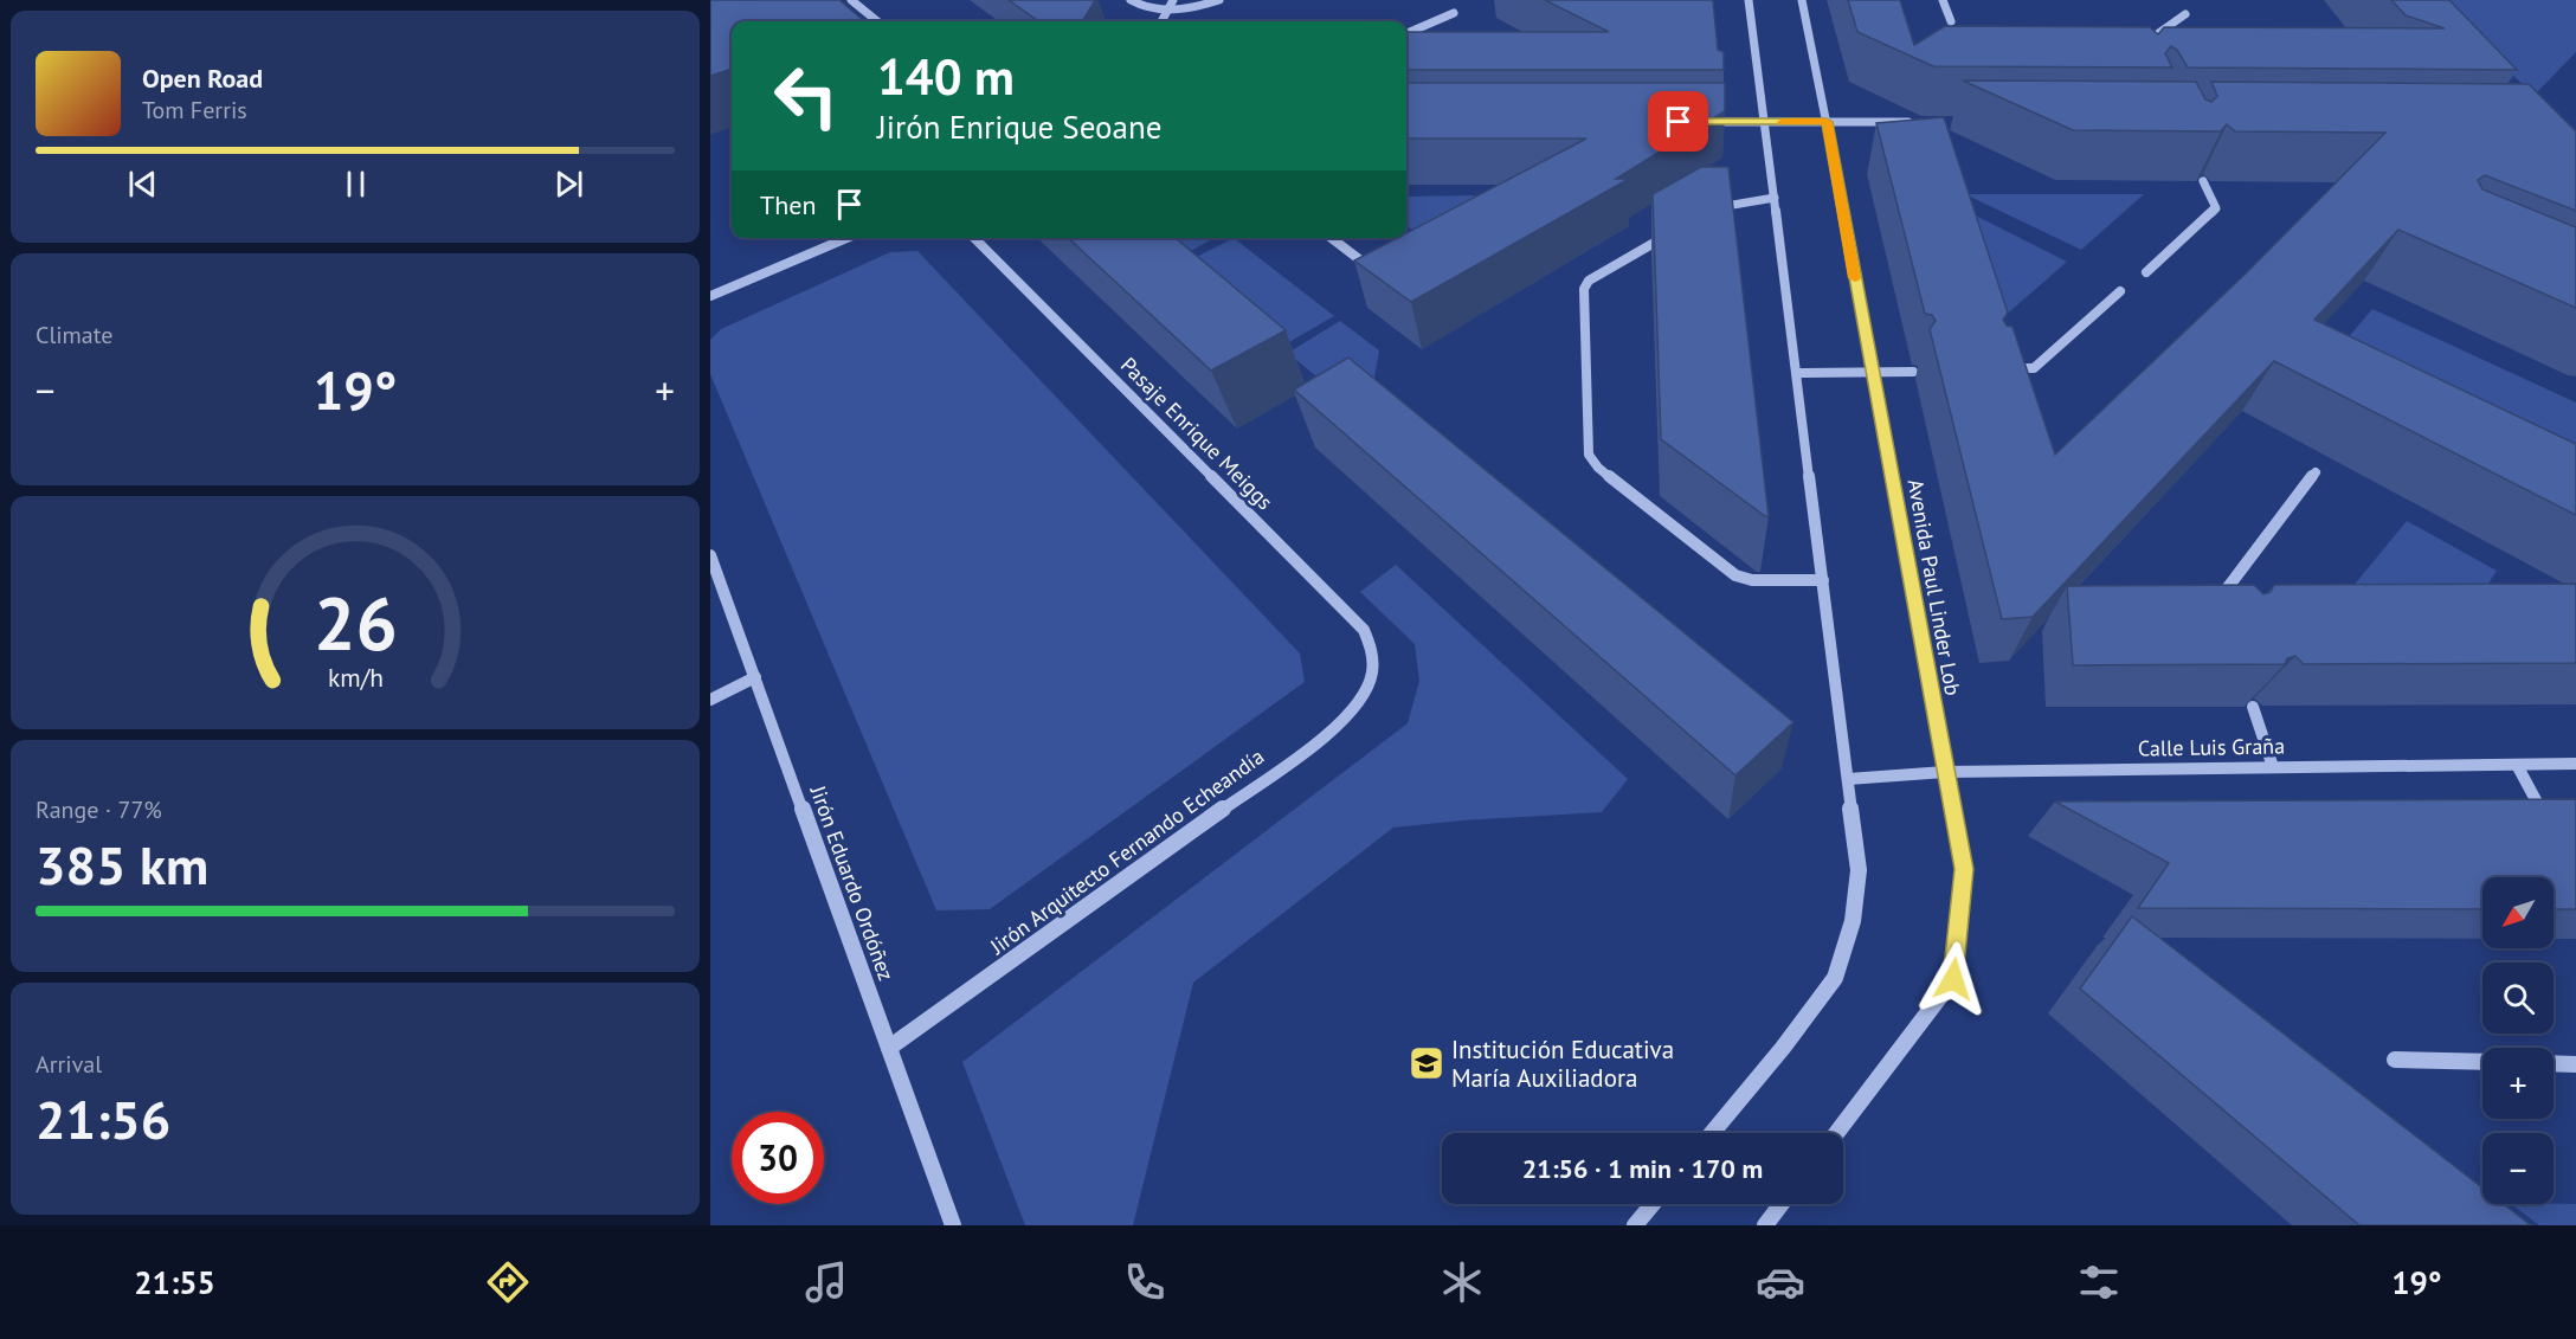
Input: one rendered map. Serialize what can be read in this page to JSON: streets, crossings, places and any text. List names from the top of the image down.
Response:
{
  "streets": {
    "street": [
      "Pasaje Enrique Meiggs",
      "Avenida Paul Linder Lob",
      "Calle Luis Graña",
      "Jirón Arquitecto Fernando Echeandía",
      "Jirón Eduardo Ordóñez"
    ]
  },
  "crossings": [
    ["Pasaje Enrique Meiggs", "Jirón Arquitecto Fernando Echeandía"],
    ["Avenida Paul Linder Lob", "Calle Luis Graña"],
    ["Jirón Arquitecto Fernando Echeandía", "Jirón Eduardo Ordóñez"]
  ],
  "places": {
    "school or university": ["Institución Educativa María Auxiliadora"]
  },
  "north": "bottom left",
  "page": {
    "turn": ["140 m", "Jirón Enrique Seoane"],
    "song": ["Open Road", "Tom Ferris"],
    "then": "Then",
    "tile": [
      "Climate",
      ["Range · 77%", "385 km"],
      ["Arrival", "21:56"]
    ],
    "heat": ["−", "19°", "+"],
    "map_buttons": ["+", "−"],
    "limit": "30",
    "trip": "21:56 · 1 min · 170 m",
    "tabs": ["21:55", "19°"],
    "gauge": ["26", "km/h"]
  }
}
